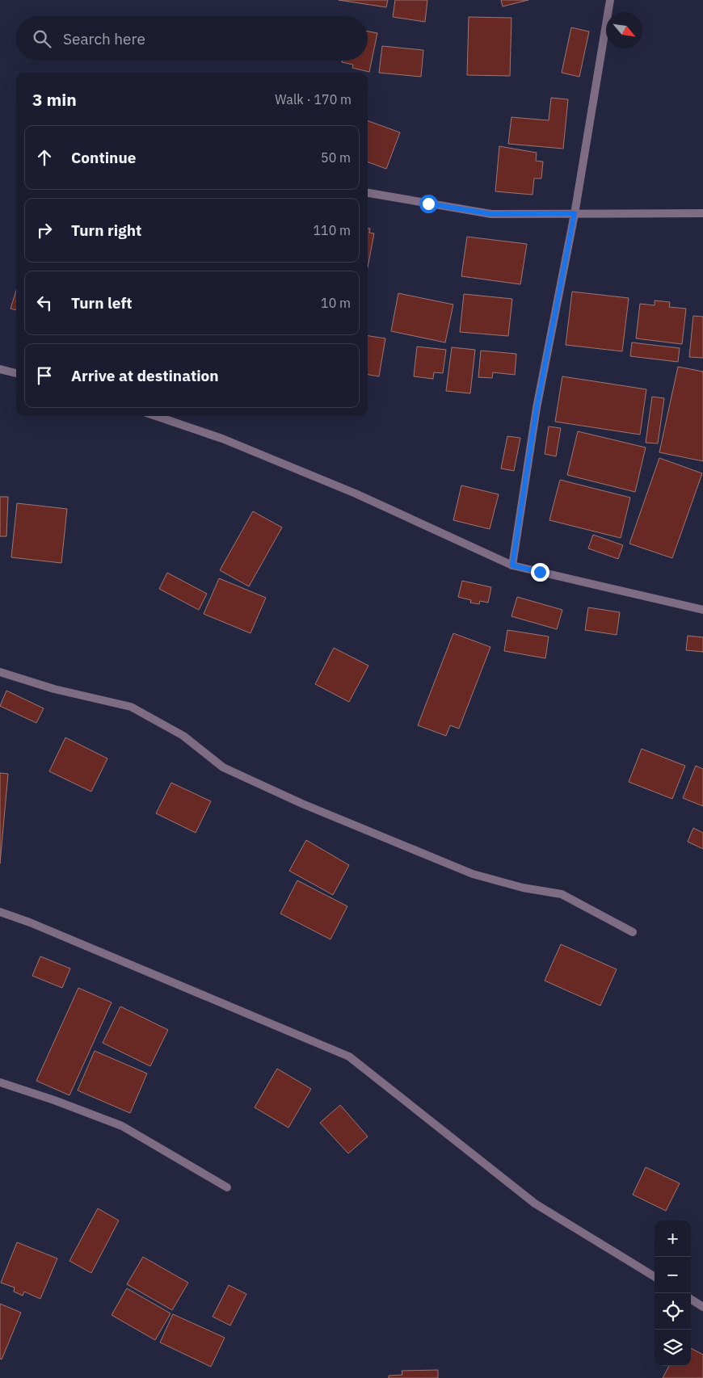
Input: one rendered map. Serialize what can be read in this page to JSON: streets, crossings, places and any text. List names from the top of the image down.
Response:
{
  "north": "bottom right",
  "page": {
    "search": "Search here",
    "heading": ["3 min", "Walk · 170 m"],
    "list": [
      ["Continue", "50 m"],
      ["Turn right", "110 m"],
      ["Turn left", "10 m"],
      "Arrive at destination"
    ],
    "map_buttons": ["+", "−"]
  }
}
